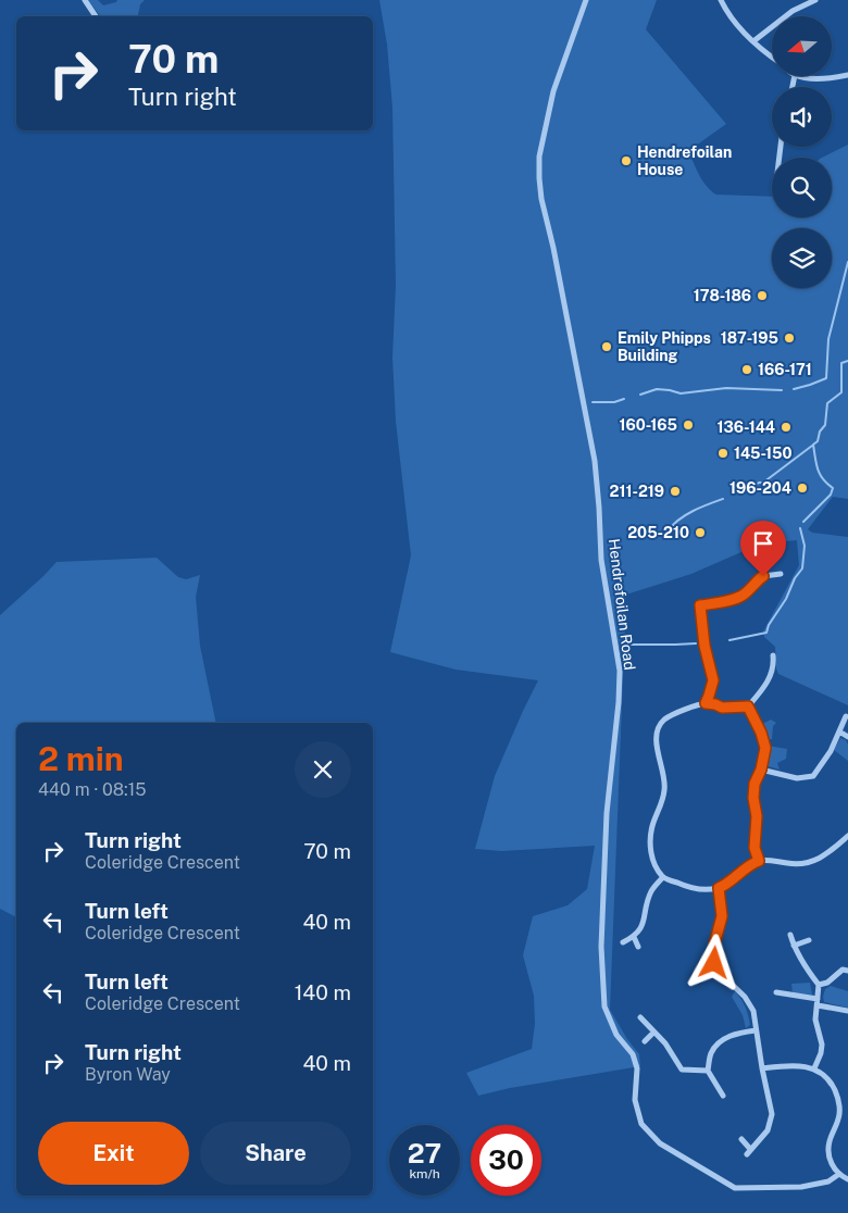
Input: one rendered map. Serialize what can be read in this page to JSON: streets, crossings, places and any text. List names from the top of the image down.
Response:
{
  "streets": {
    "street": ["Hendrefoilan Road"]
  },
  "places": [
    "Hendrefoilan House",
    "178-186",
    "187-195",
    "Emily Phipps Building",
    "166-171",
    "160-165",
    "136-144",
    "145-150",
    "196-204",
    "211-219",
    "205-210"
  ],
  "north": "left",
  "page": {
    "turn": ["70 m", "Turn right"],
    "heading": ["2 min", "440 m · 08:15"],
    "list": [
      {
        "name": "Turn right",
        "note": "Coleridge Crescent",
        "value": "70 m"
      },
      {
        "name": "Turn left",
        "note": "Coleridge Crescent",
        "value": "40 m"
      },
      {
        "name": "Turn left",
        "note": "Coleridge Crescent",
        "value": "140 m"
      },
      {
        "name": "Turn right",
        "note": "Byron Way",
        "value": "40 m"
      }
    ],
    "buttons": ["Exit", "Share"],
    "speed": "27 km/h",
    "limit": "30"
  }
}
